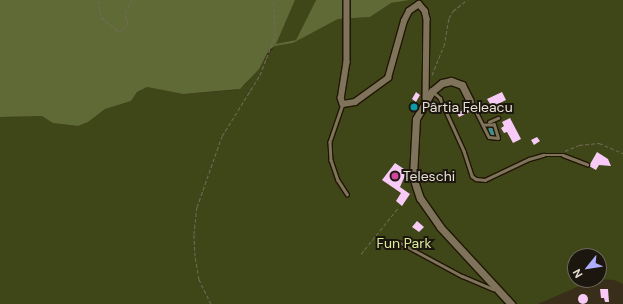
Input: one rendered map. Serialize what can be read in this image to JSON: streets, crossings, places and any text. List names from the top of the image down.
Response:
{
  "parks": ["Fun Park"],
  "places": ["Pârtia Feleacu", "Teleschi"],
  "north": "bottom left"
}
